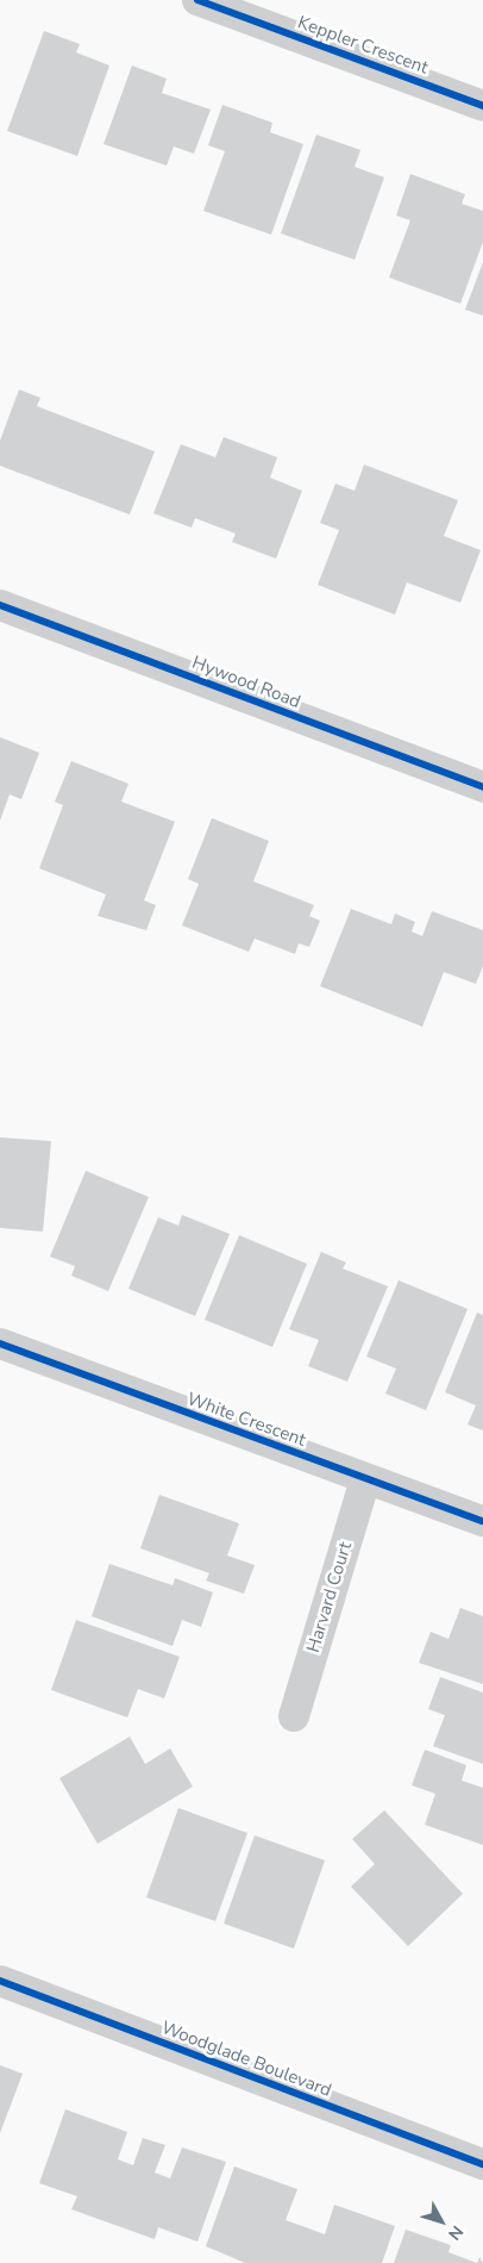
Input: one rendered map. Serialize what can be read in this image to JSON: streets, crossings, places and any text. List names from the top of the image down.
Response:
{
  "streets": {
    "street": [
      "Keppler Crescent",
      "Hywood Road",
      "White Crescent",
      "Harvard Court",
      "Woodglade Boulevard"
    ]
  },
  "crossings": [
    ["White Crescent", "Harvard Court"]
  ],
  "north": "bottom right"
}
